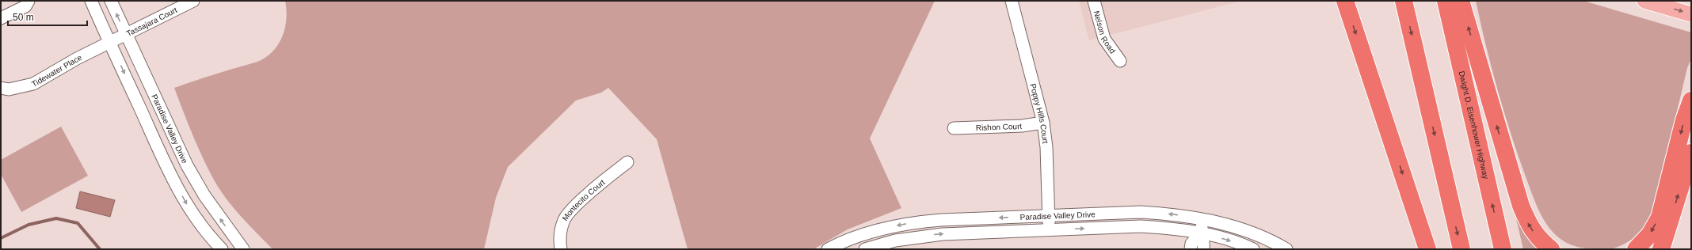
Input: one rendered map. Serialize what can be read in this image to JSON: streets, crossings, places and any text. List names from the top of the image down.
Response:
{
  "streets": {
    "highway": ["Dwight D. Eisenhower Highway"],
    "street": [
      "Tassajara Court",
      "Nelson Road",
      "Tidewater Place",
      "Poppy Hills Court",
      "Rishon Court",
      "Paradise Valley Drive",
      "Montecito Court"
    ]
  },
  "crossings": [
    ["Tassajara Court", "Tidewater Place"],
    ["Tassajara Court", "Paradise Valley Drive"],
    ["Poppy Hills Court", "Rishon Court"],
    ["Poppy Hills Court", "Paradise Valley Drive"]
  ],
  "scale_bar": "50 m"
}
